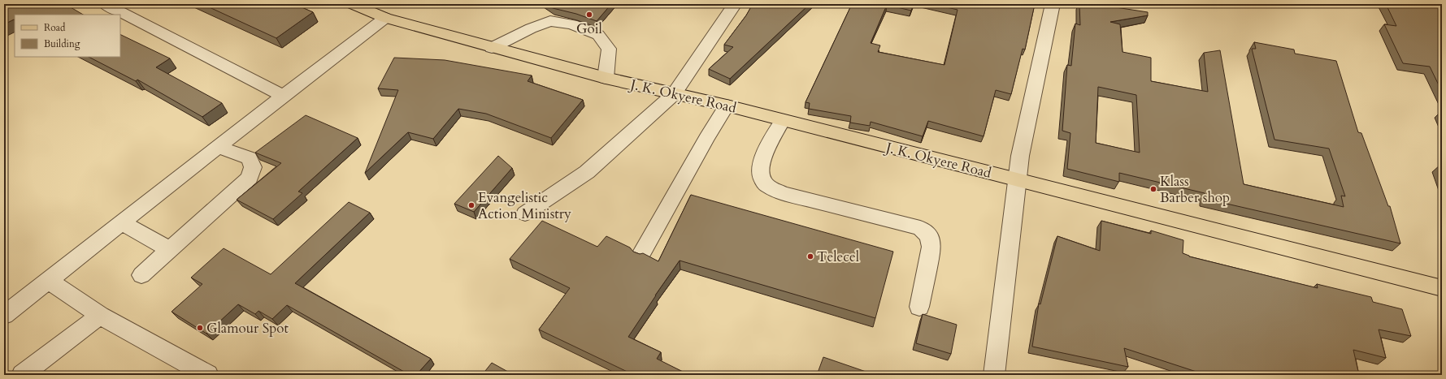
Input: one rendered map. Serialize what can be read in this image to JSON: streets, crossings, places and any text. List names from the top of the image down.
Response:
{
  "streets": {
    "main road": ["J. K. Okyere Road"]
  },
  "places": [
    "Goil",
    "Klass Barber shop",
    "Evangelistic Action Ministry",
    "Telecel",
    "Glamour Spot"
  ],
  "legend": ["Road", "Building"]
}
